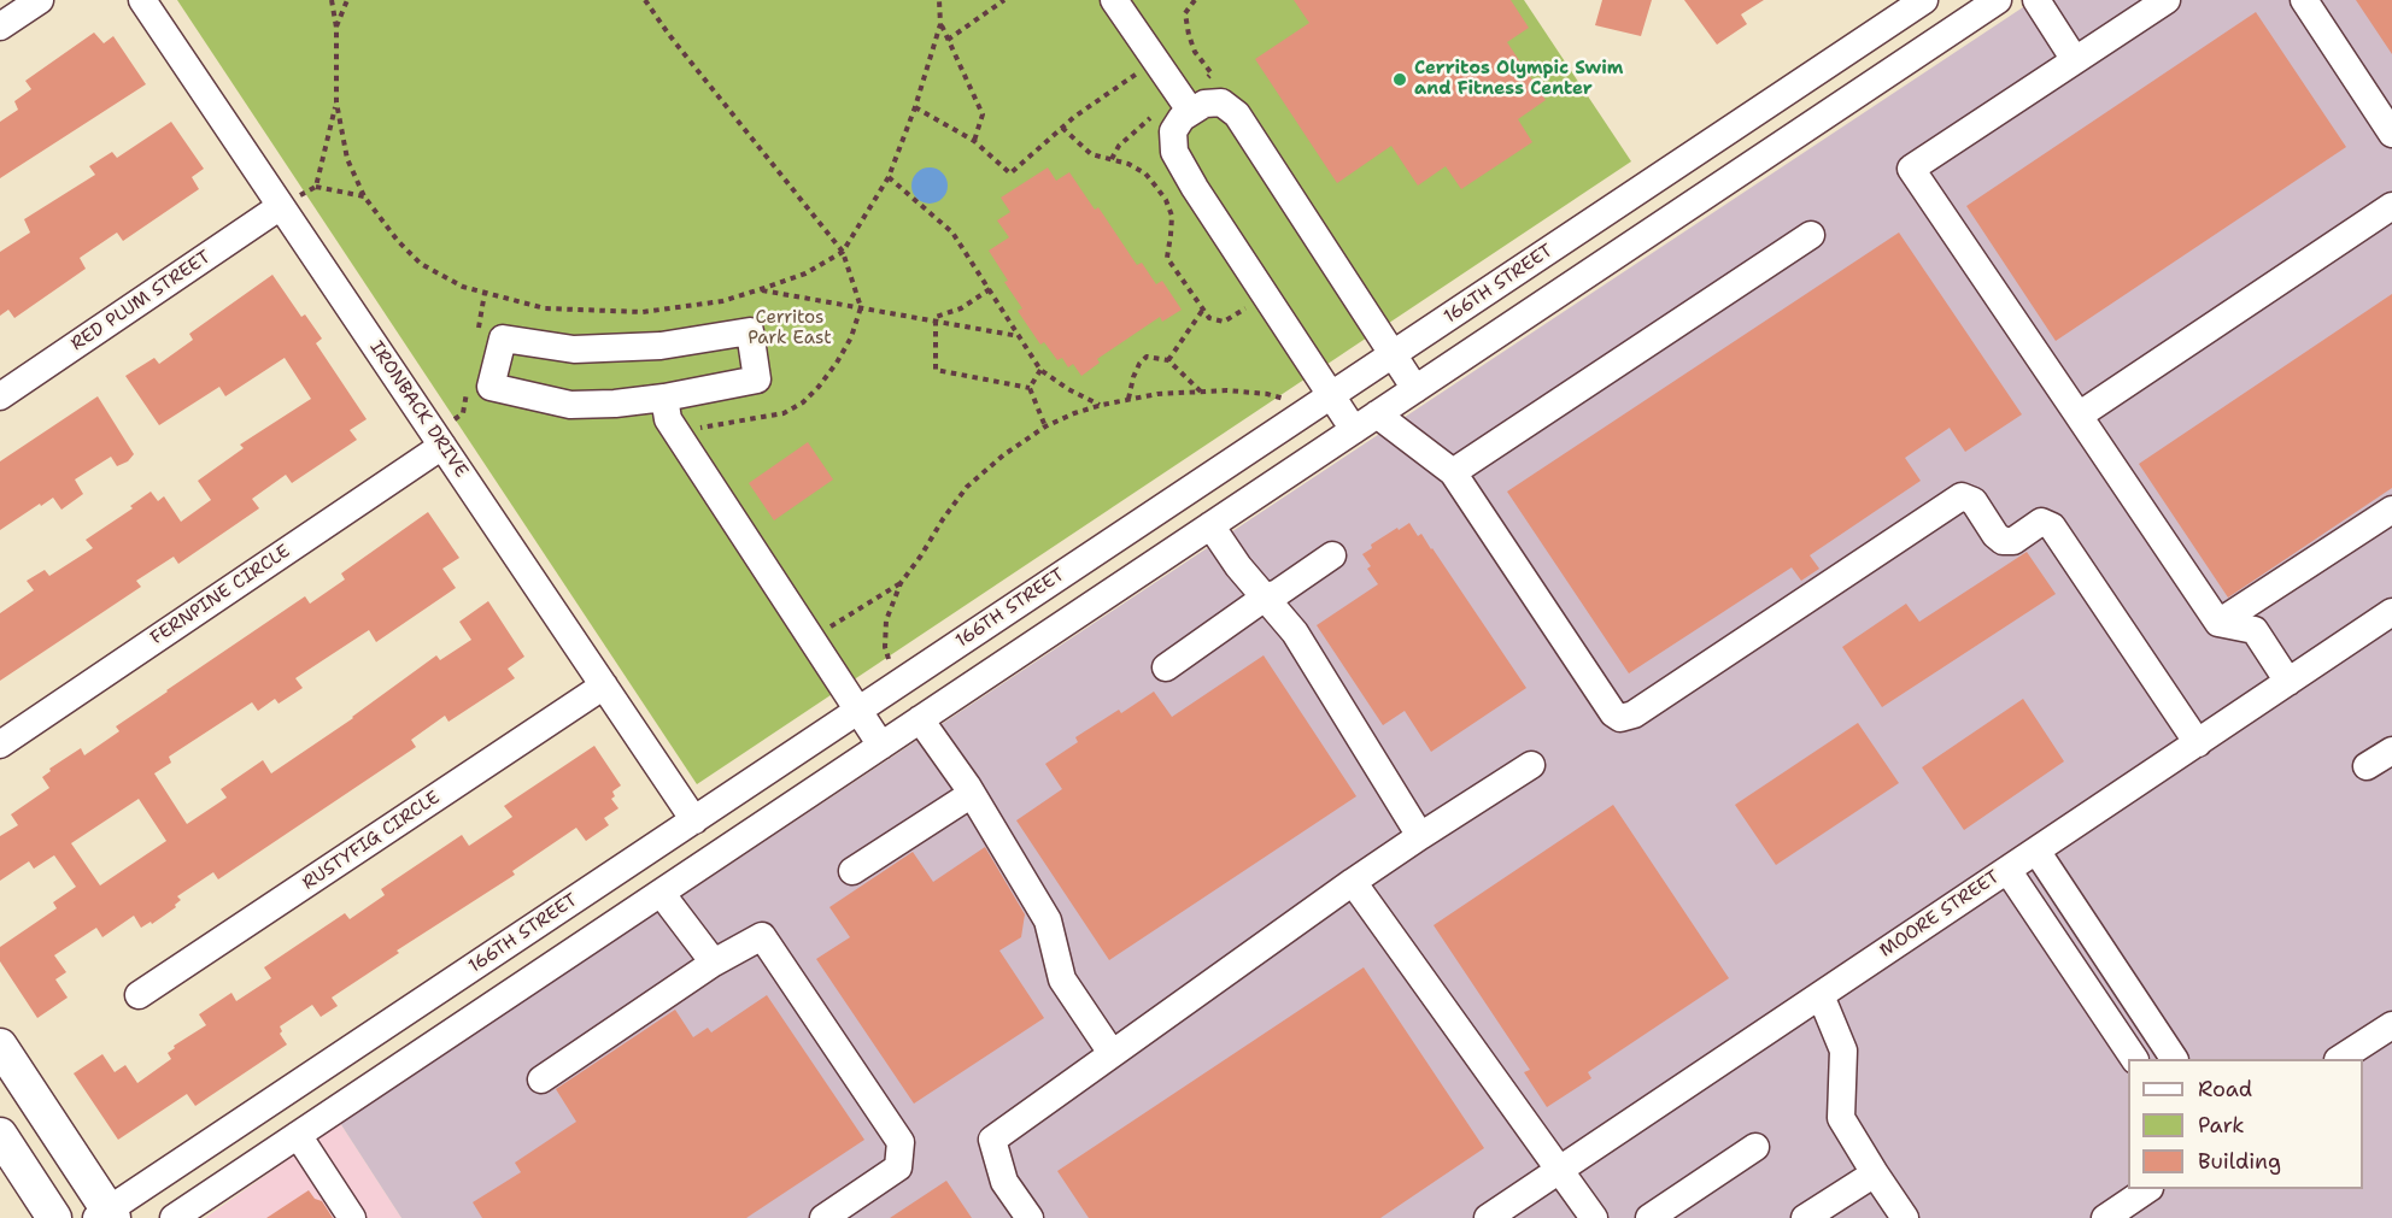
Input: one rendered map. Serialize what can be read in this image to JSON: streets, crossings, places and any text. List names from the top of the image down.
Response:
{
  "streets": {
    "street": [
      "166TH STREET",
      "RED PLUM STREET",
      "IRONBACK DRIVE",
      "FERNPINE CIRCLE",
      "RUSTYFIG CIRCLE",
      "MOORE STREET"
    ]
  },
  "crossings": [
    ["166TH STREET", "IRONBACK DRIVE"],
    ["RED PLUM STREET", "IRONBACK DRIVE"],
    ["IRONBACK DRIVE", "FERNPINE CIRCLE"],
    ["IRONBACK DRIVE", "RUSTYFIG CIRCLE"]
  ],
  "parks": ["Cerritos Park East"],
  "places": ["Cerritos Olympic Swim and Fitness Center"],
  "legend": ["Road", "Park", "Building"]
}
